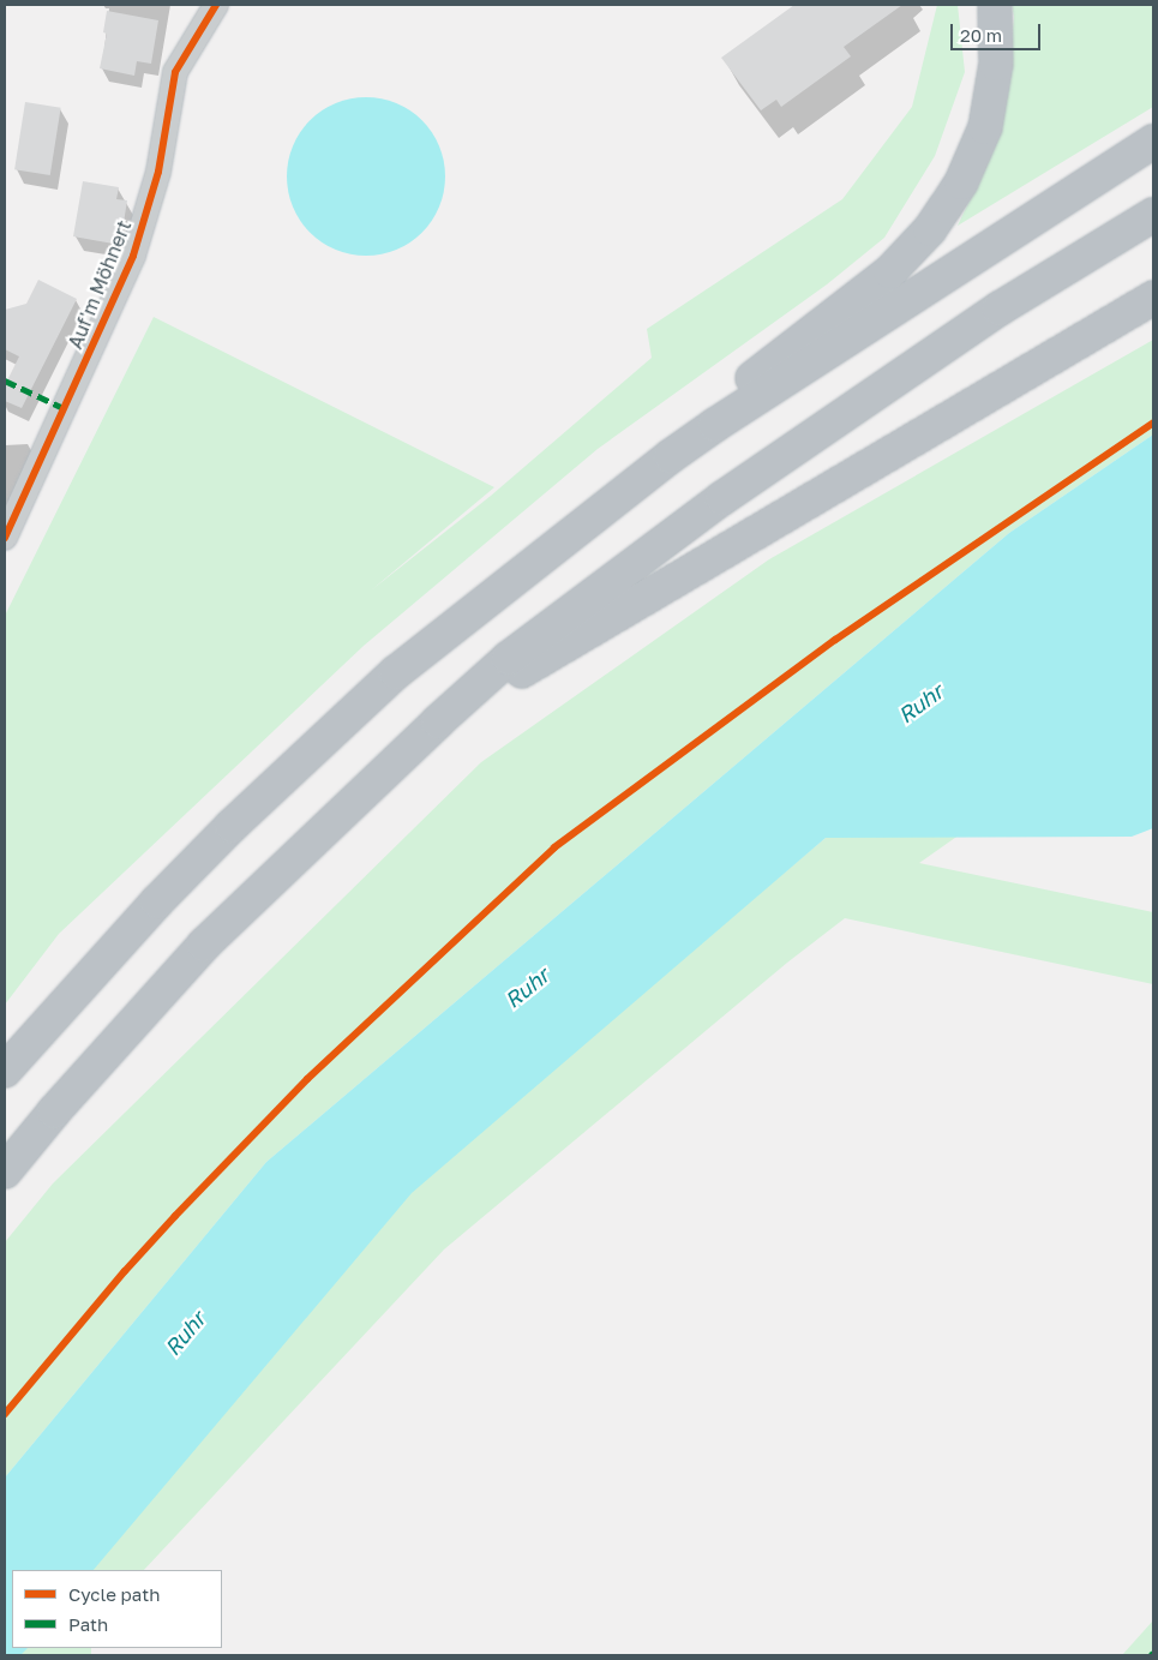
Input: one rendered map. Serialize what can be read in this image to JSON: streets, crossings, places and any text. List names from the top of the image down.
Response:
{
  "streets": {
    "street": ["Auf'm Möhnert"]
  },
  "water": ["Ruhr"],
  "legend": ["Cycle path", "Path"],
  "scale_bar": "20 m"
}
